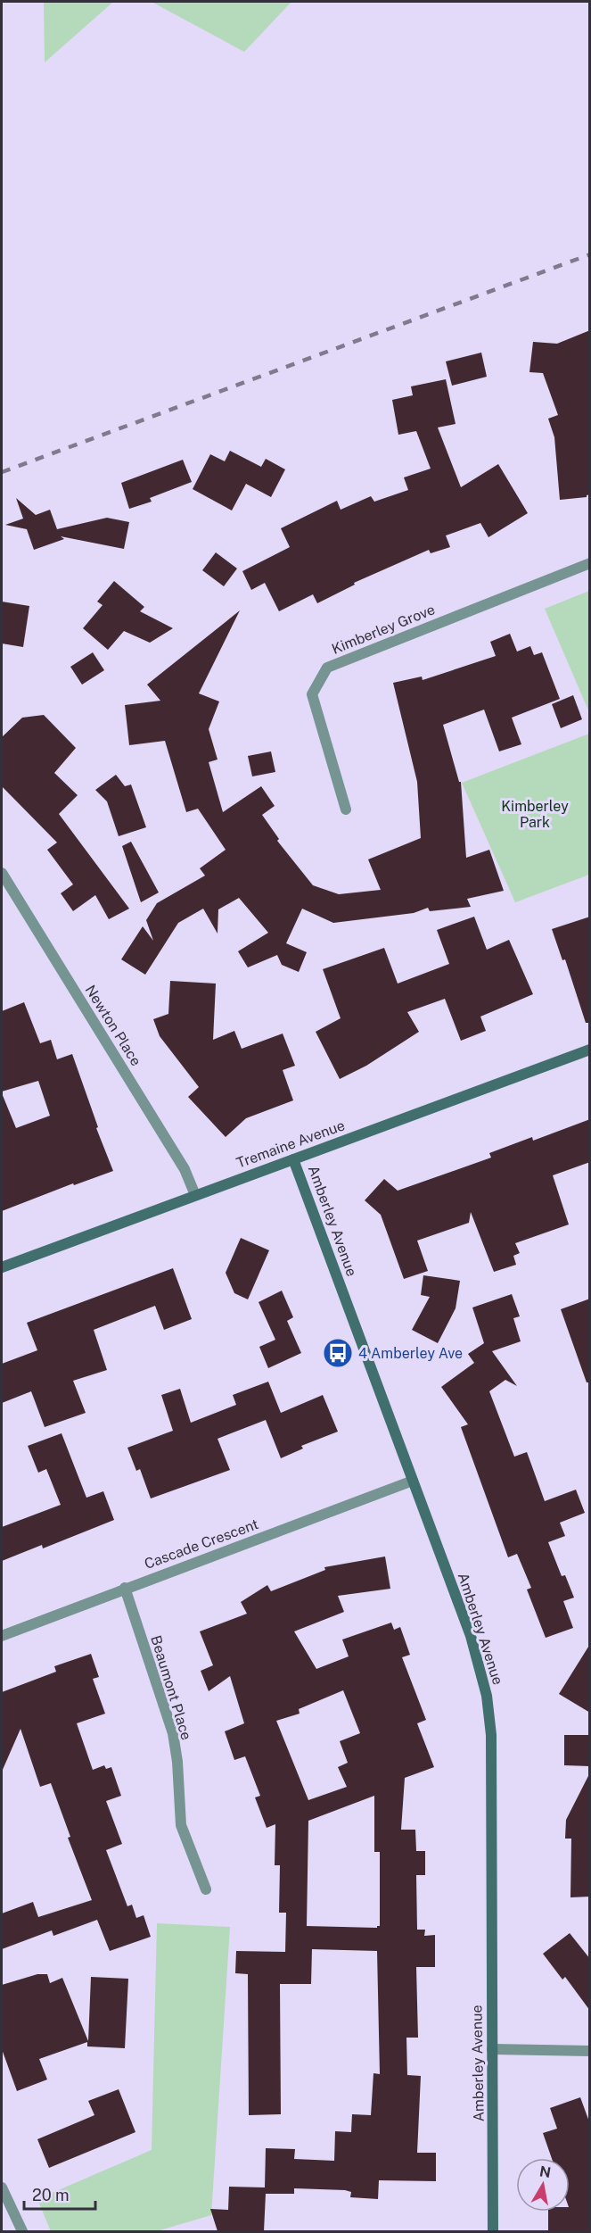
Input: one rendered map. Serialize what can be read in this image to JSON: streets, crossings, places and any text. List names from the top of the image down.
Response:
{
  "streets": {
    "street": [
      "Kimberley Grove",
      "Newton Place",
      "Tremaine Avenue",
      "Amberley Avenue",
      "Cascade Crescent",
      "Beaumont Place"
    ]
  },
  "crossings": [
    ["Newton Place", "Tremaine Avenue"],
    ["Tremaine Avenue", "Amberley Avenue"],
    ["Amberley Avenue", "Cascade Crescent"],
    ["Cascade Crescent", "Beaumont Place"]
  ],
  "parks": ["Kimberley Park"],
  "places": {
    "bus stop": ["4 Amberley Ave"]
  },
  "scale_bar": "20 m",
  "north": "top"
}
